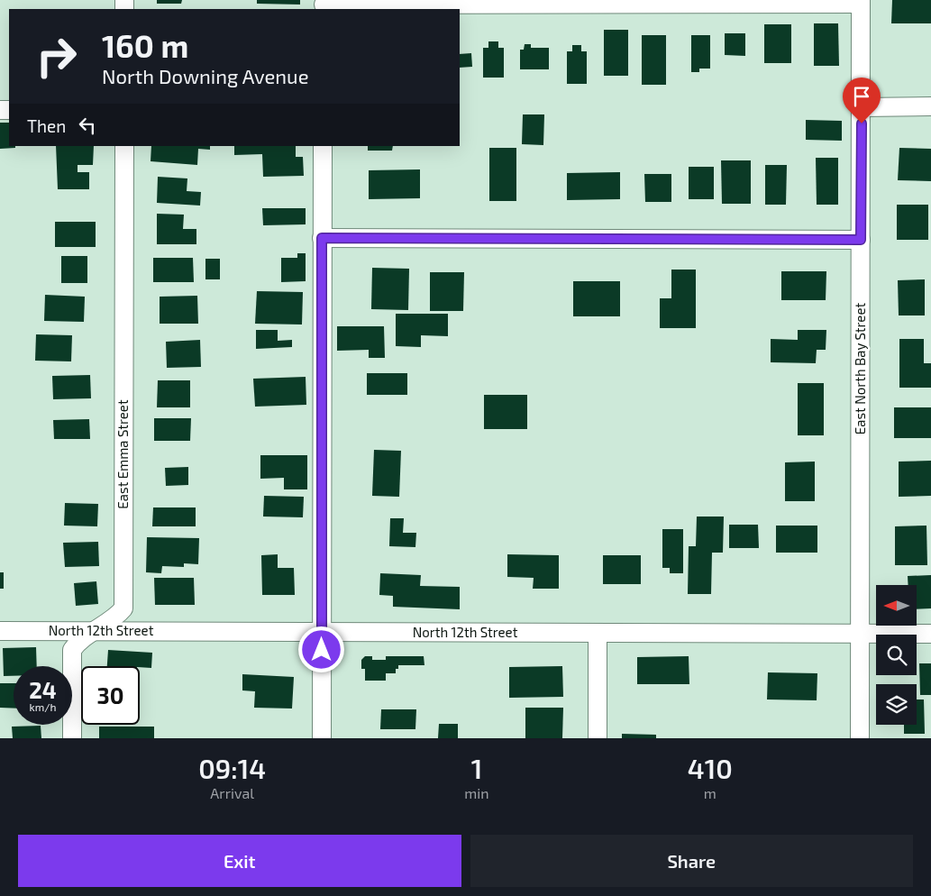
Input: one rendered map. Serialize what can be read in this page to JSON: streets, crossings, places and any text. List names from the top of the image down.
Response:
{
  "streets": {
    "street": ["East North Bay Street", "East Emma Street", "North 12th Street"]
  },
  "crossings": [
    ["East North Bay Street", "North 12th Street"],
    ["East Emma Street", "North 12th Street"]
  ],
  "north": "left",
  "page": {
    "turn": ["160 m", "North Downing Avenue"],
    "then": "Then",
    "speed": "24 km/h",
    "limit": "30",
    "eta": [
      "09:14",
      "Arrival",
      "1",
      "min",
      "410",
      "m"
    ],
    "buttons": ["Exit", "Share"]
  }
}
